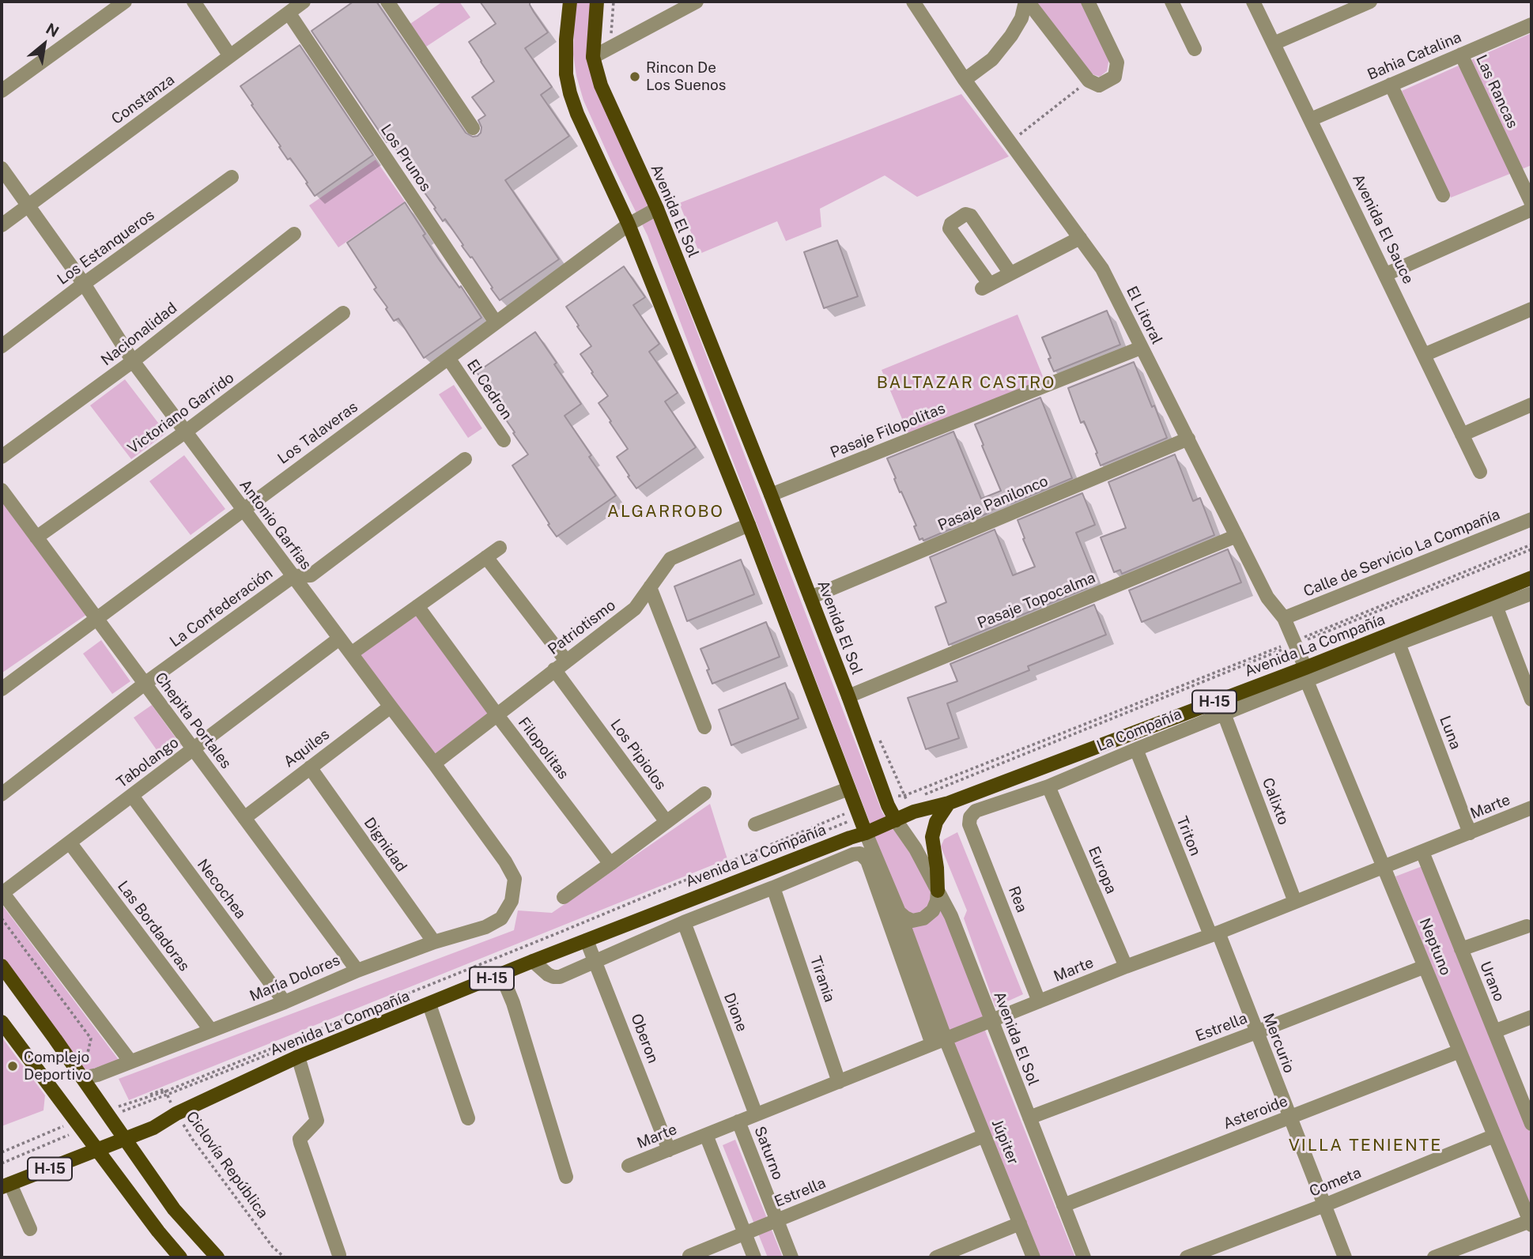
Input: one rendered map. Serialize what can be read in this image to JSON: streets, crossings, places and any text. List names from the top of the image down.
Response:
{
  "streets": {
    "main road": ["Avenida El Sol", "Avenida La Compañía", "H-15"],
    "street": [
      "Bahia Catalina",
      "Las Rancas",
      "Constanza",
      "Los Prunos",
      "Avenida El Sauce",
      "Los Estanqueros",
      "El Litoral",
      "Nacionalidad",
      "El Cedron",
      "Victoriano Garrido",
      "Pasaje Filopolitas",
      "Los Talaveras",
      "Pasaje Panilonco",
      "Antonio Garfias",
      "Calle de Servicio La Compañía",
      "Pasaje Topocalma",
      "La Confederación",
      "Patriotismo",
      "Chepita Portales",
      "La Compañía",
      "Luna",
      "Aquiles",
      "Filopolitas",
      "Los Pipiolos",
      "Tabolango",
      "Calixto",
      "Marte",
      "Triton",
      "Dignidad",
      "Europa",
      "Necochea",
      "Rea",
      "Las Bordadoras",
      "Neptuno",
      "María Dolores",
      "Tirania",
      "Urano",
      "Dione",
      "Estrella",
      "Oberon",
      "Mercurio",
      "Asteroide",
      "Júpiter",
      "Saturno",
      "Cometa"
    ],
    "path": ["Ciclovía República"]
  },
  "crossings": [
    ["Bahia Catalina", "Las Rancas"],
    ["Bahia Catalina", "Avenida El Sauce"],
    ["Constanza", "Los Prunos"],
    ["Constanza", "Antonio Garfias"],
    ["Los Prunos", "Los Talaveras"],
    ["Avenida El Sol", "Pasaje Filopolitas"],
    ["Avenida El Sol", "Los Talaveras"],
    ["Avenida El Sol", "Pasaje Panilonco"],
    ["Avenida El Sol", "Pasaje Topocalma"],
    ["Avenida El Sol", "Avenida La Compañía"],
    ["Avenida El Sol", "Marte"],
    ["Avenida El Sol", "Estrella"],
    ["Avenida El Sol", "Asteroide"],
    ["Los Estanqueros", "Antonio Garfias"],
    ["El Litoral", "Pasaje Filopolitas"],
    ["El Litoral", "Pasaje Panilonco"],
    ["El Litoral", "Calle de Servicio La Compañía"],
    ["El Litoral", "Pasaje Topocalma"],
    ["El Litoral", "Avenida La Compañía"],
    ["El Litoral", "La Compañía"],
    ["El Litoral", "Neptuno"],
    ["Nacionalidad", "Antonio Garfias"],
    ["El Cedron", "Los Talaveras"],
    ["Victoriano Garrido", "Antonio Garfias"],
    ["Victoriano Garrido", "Chepita Portales"],
    ["Los Talaveras", "Antonio Garfias"],
    ["Los Talaveras", "Chepita Portales"],
    ["Antonio Garfias", "La Confederación"],
    ["Antonio Garfias", "Patriotismo"],
    ["Antonio Garfias", "Aquiles"],
    ["Antonio Garfias", "Tabolango"],
    ["Antonio Garfias", "María Dolores"],
    ["La Confederación", "Chepita Portales"],
    ["Patriotismo", "Filopolitas"],
    ["Patriotismo", "Los Pipiolos"],
    ["Avenida La Compañía", "La Compañía"],
    ["Avenida La Compañía", "Neptuno"],
    ["Avenida La Compañía", "Oberon"],
    ["Avenida La Compañía", "Ciclovía República"],
    ["Chepita Portales", "Aquiles"],
    ["Chepita Portales", "Tabolango"],
    ["Chepita Portales", "María Dolores"],
    ["La Compañía", "Luna"],
    ["La Compañía", "Calixto"],
    ["La Compañía", "Triton"],
    ["La Compañía", "Europa"],
    ["La Compañía", "Rea"],
    ["La Compañía", "Neptuno"],
    ["Luna", "Marte"],
    ["Aquiles", "Dignidad"],
    ["Tabolango", "Necochea"],
    ["Tabolango", "Las Bordadoras"],
    ["Calixto", "Marte"],
    ["Marte", "Triton"],
    ["Marte", "Europa"],
    ["Marte", "Rea"],
    ["Marte", "Neptuno"],
    ["Marte", "Tirania"],
    ["Marte", "Urano"],
    ["Marte", "Dione"],
    ["Marte", "Oberon"],
    ["Marte", "Mercurio"],
    ["Marte", "Júpiter"],
    ["Marte", "Saturno"],
    ["Triton", "Mercurio"],
    ["Dignidad", "María Dolores"],
    ["Necochea", "María Dolores"],
    ["Las Bordadoras", "María Dolores"],
    ["Neptuno", "Estrella"],
    ["Neptuno", "Asteroide"],
    ["Neptuno", "Cometa"],
    ["Estrella", "Mercurio"],
    ["Estrella", "Júpiter"],
    ["Estrella", "Saturno"],
    ["Mercurio", "Asteroide"],
    ["Mercurio", "Cometa"]
  ],
  "districts": ["BALTAZAR CASTRO", "ALGARROBO", "VILLA TENIENTE"],
  "places": ["Rincon De Los Suenos", "Complejo Deportivo"],
  "north": "top right"
}
